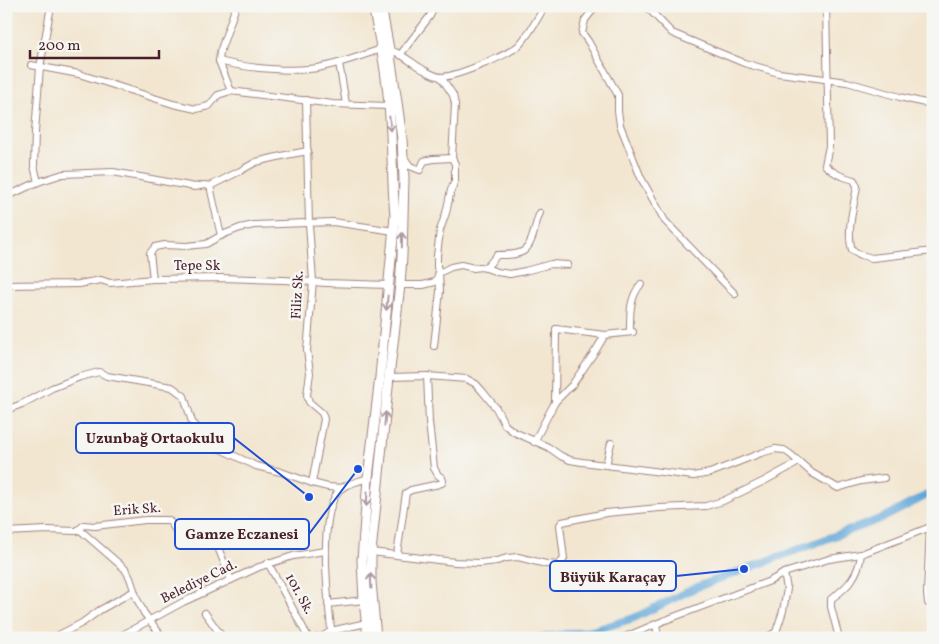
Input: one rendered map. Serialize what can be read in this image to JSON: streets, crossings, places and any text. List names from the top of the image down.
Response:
{
  "streets": {
    "street": [
      "Tepe Sk",
      "Filiz Sk.",
      "Erik Sk.",
      "Belediye Cad.",
      "101. Sk."
    ]
  },
  "crossings": [
    ["Tepe Sk", "Filiz Sk."],
    ["Erik Sk.", "Belediye Cad."],
    ["Belediye Cad.", "101. Sk."]
  ],
  "places": ["Gamze Eczanesi", "Uzunbağ Ortaokulu", "Büyük Karaçay"],
  "scale_bar": "200 m"
}
